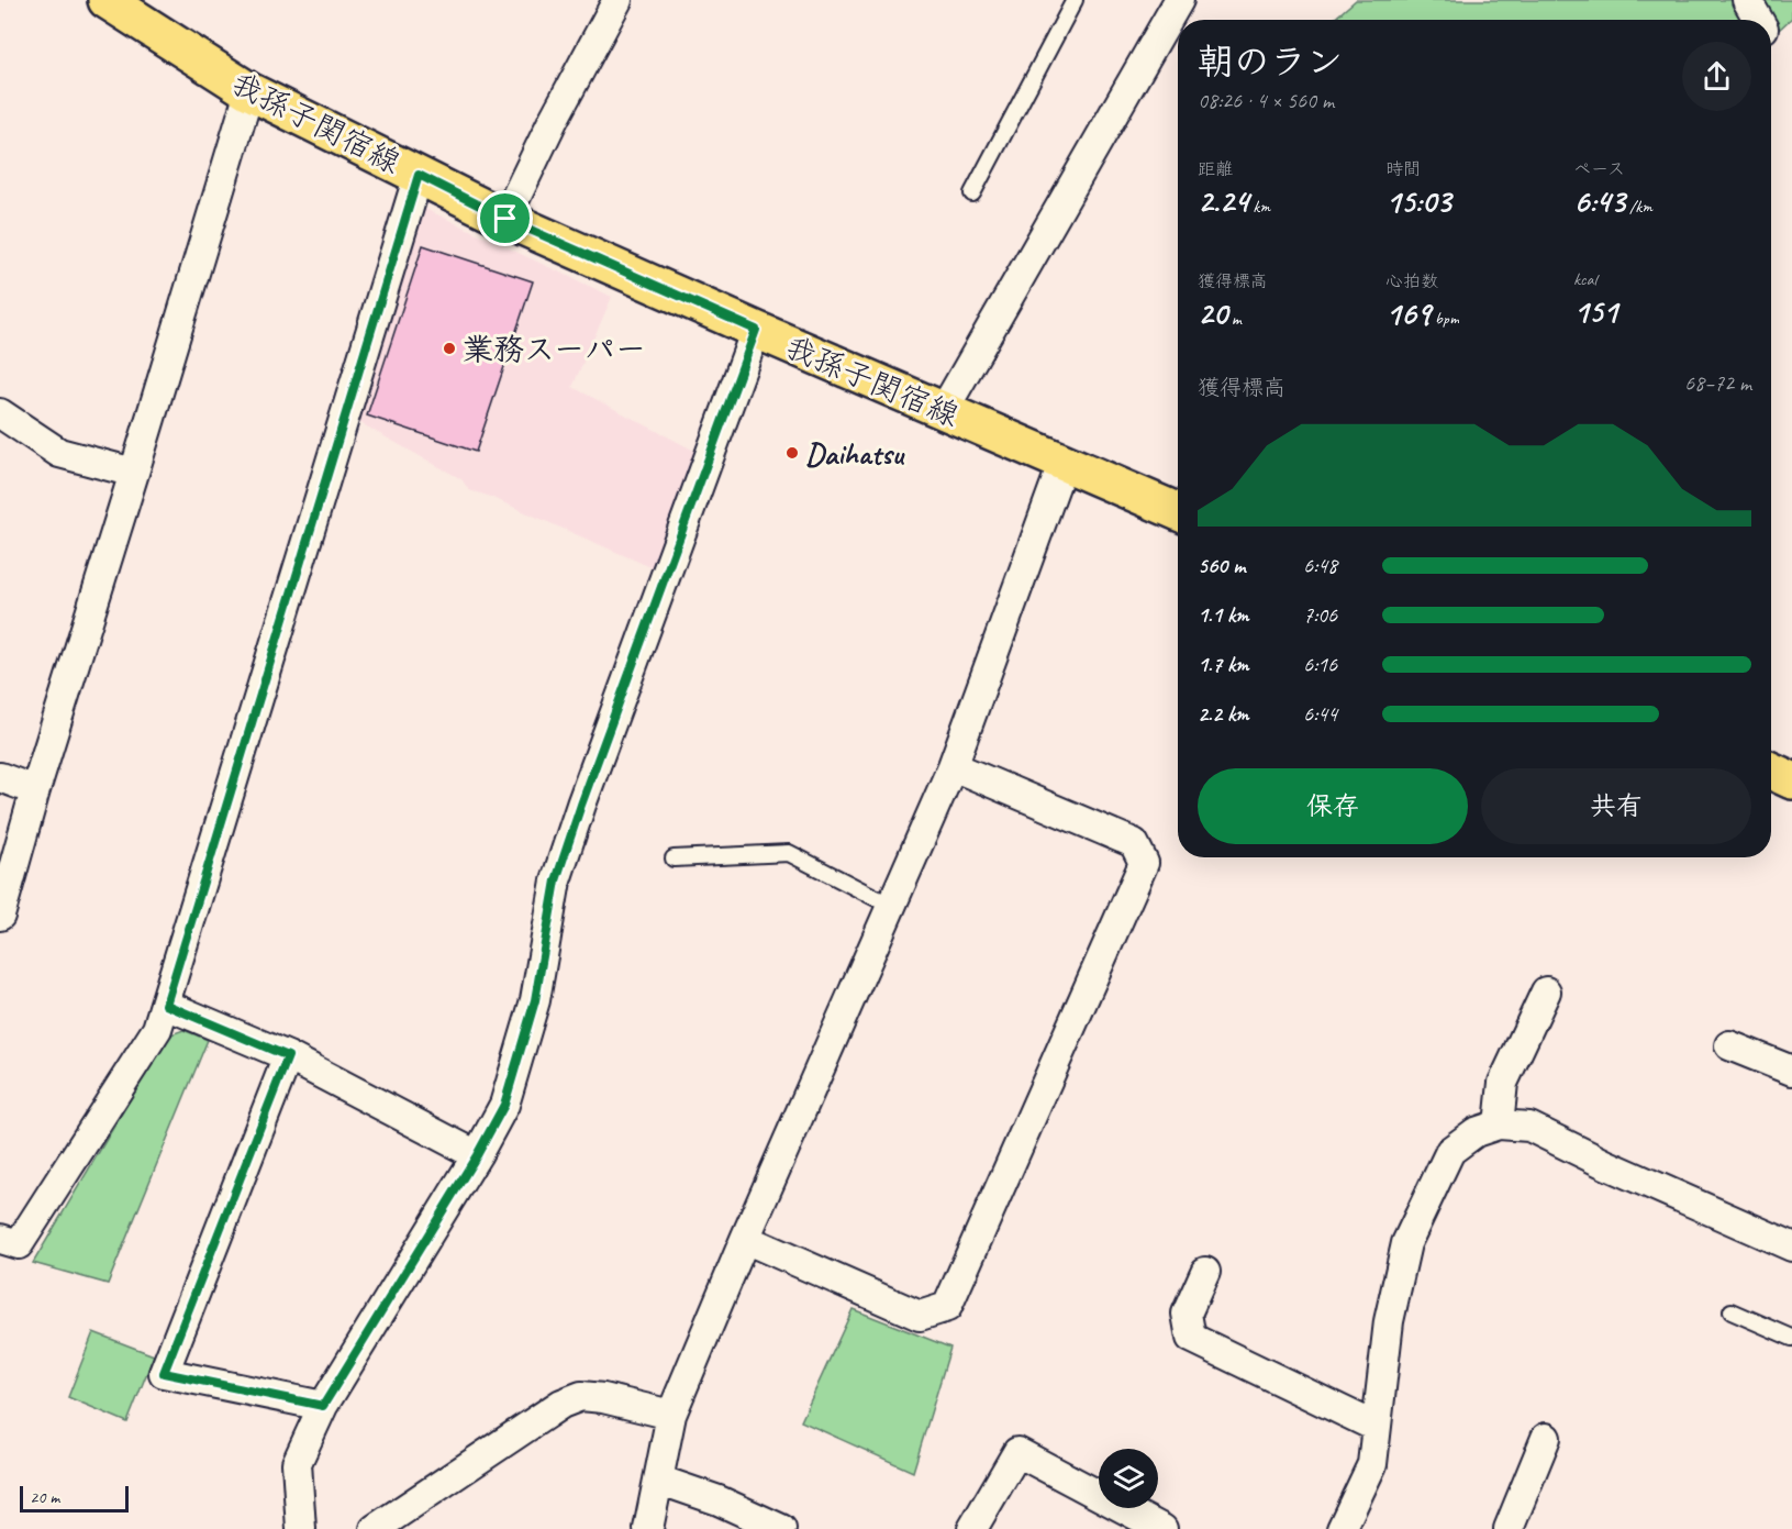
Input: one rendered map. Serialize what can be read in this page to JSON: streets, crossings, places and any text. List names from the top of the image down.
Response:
{
  "streets": {
    "main road": ["我孫子関宿線"]
  },
  "places": ["業務スーパー", "Daihatsu"],
  "scale_bar": "20 m",
  "page": {
    "heading": ["朝のラン", "08:26 · 4 × 560 m"],
    "stats": [
      ["距離", "2.24 km"],
      ["時間", "15:03"],
      ["ペース", "6:43 /km"],
      ["獲得標高", "20 m"],
      ["心拍数", "169 bpm"],
      ["kcal", "151"]
    ],
    "chart": ["獲得標高", "68–72 m"],
    "list": [
      {
        "name": "560 m",
        "note": "6:48"
      },
      {
        "name": "1.1 km",
        "note": "7:06"
      },
      {
        "name": "1.7 km",
        "note": "6:16"
      },
      {
        "name": "2.2 km",
        "note": "6:44"
      }
    ],
    "buttons": ["保存", "共有"],
    "scale": "20 m"
  }
}
